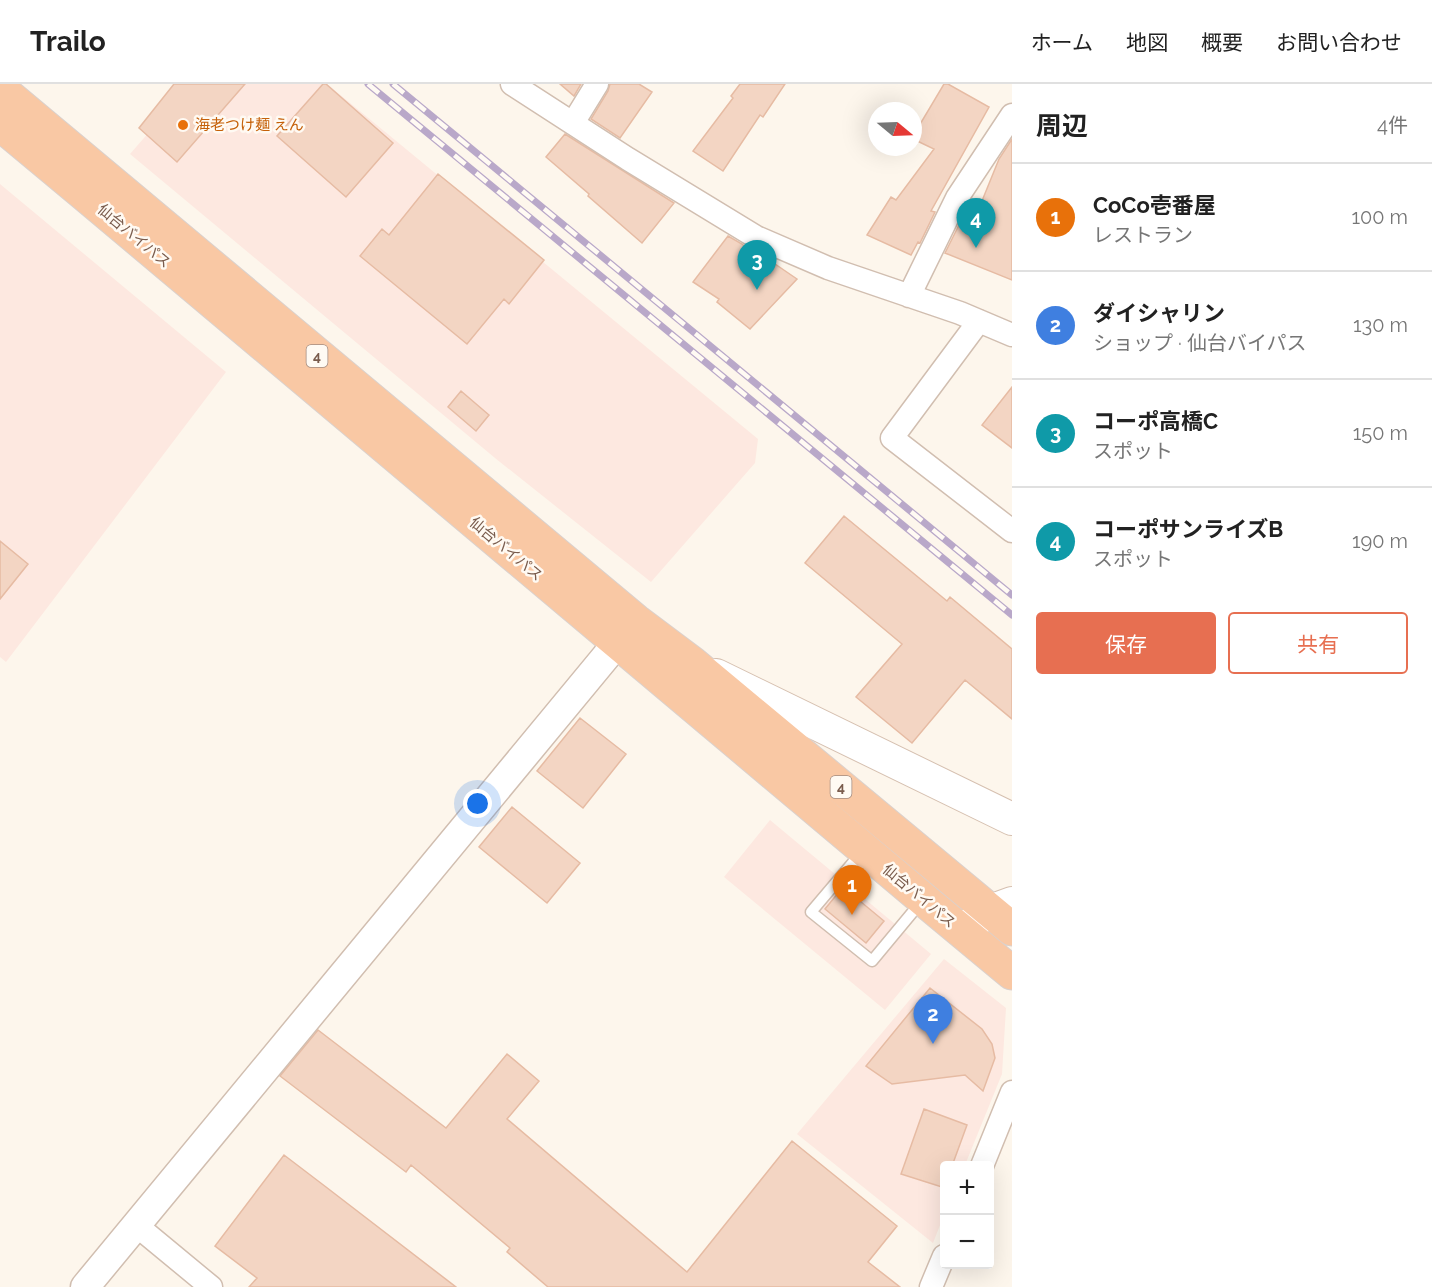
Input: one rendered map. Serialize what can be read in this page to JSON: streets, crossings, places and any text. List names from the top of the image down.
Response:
{
  "streets": {
    "highway": ["仙台バイパス", "4"]
  },
  "places": ["海老つけ麺 えん"],
  "north": "right",
  "page": {
    "header": "Trailo",
    "nav": [
      "ホーム",
      "地図",
      "概要",
      "お問い合わせ"
    ],
    "heading": ["周辺", "4件"],
    "list": [
      {
        "mark": "1",
        "name": "CoCo壱番屋",
        "note": "レストラン",
        "value": "100 m"
      },
      {
        "mark": "2",
        "name": "ダイシャリン",
        "note": "ショップ · 仙台バイパス",
        "value": "130 m"
      },
      {
        "mark": "3",
        "name": "コーポ高橋C",
        "note": "スポット",
        "value": "150 m"
      },
      {
        "mark": "4",
        "name": "コーポサンライズB",
        "note": "スポット",
        "value": "190 m"
      }
    ],
    "pins": [
      "4",
      "3",
      "1",
      "2"
    ],
    "buttons": ["保存", "共有"],
    "map_buttons": ["+", "−"]
  }
}
